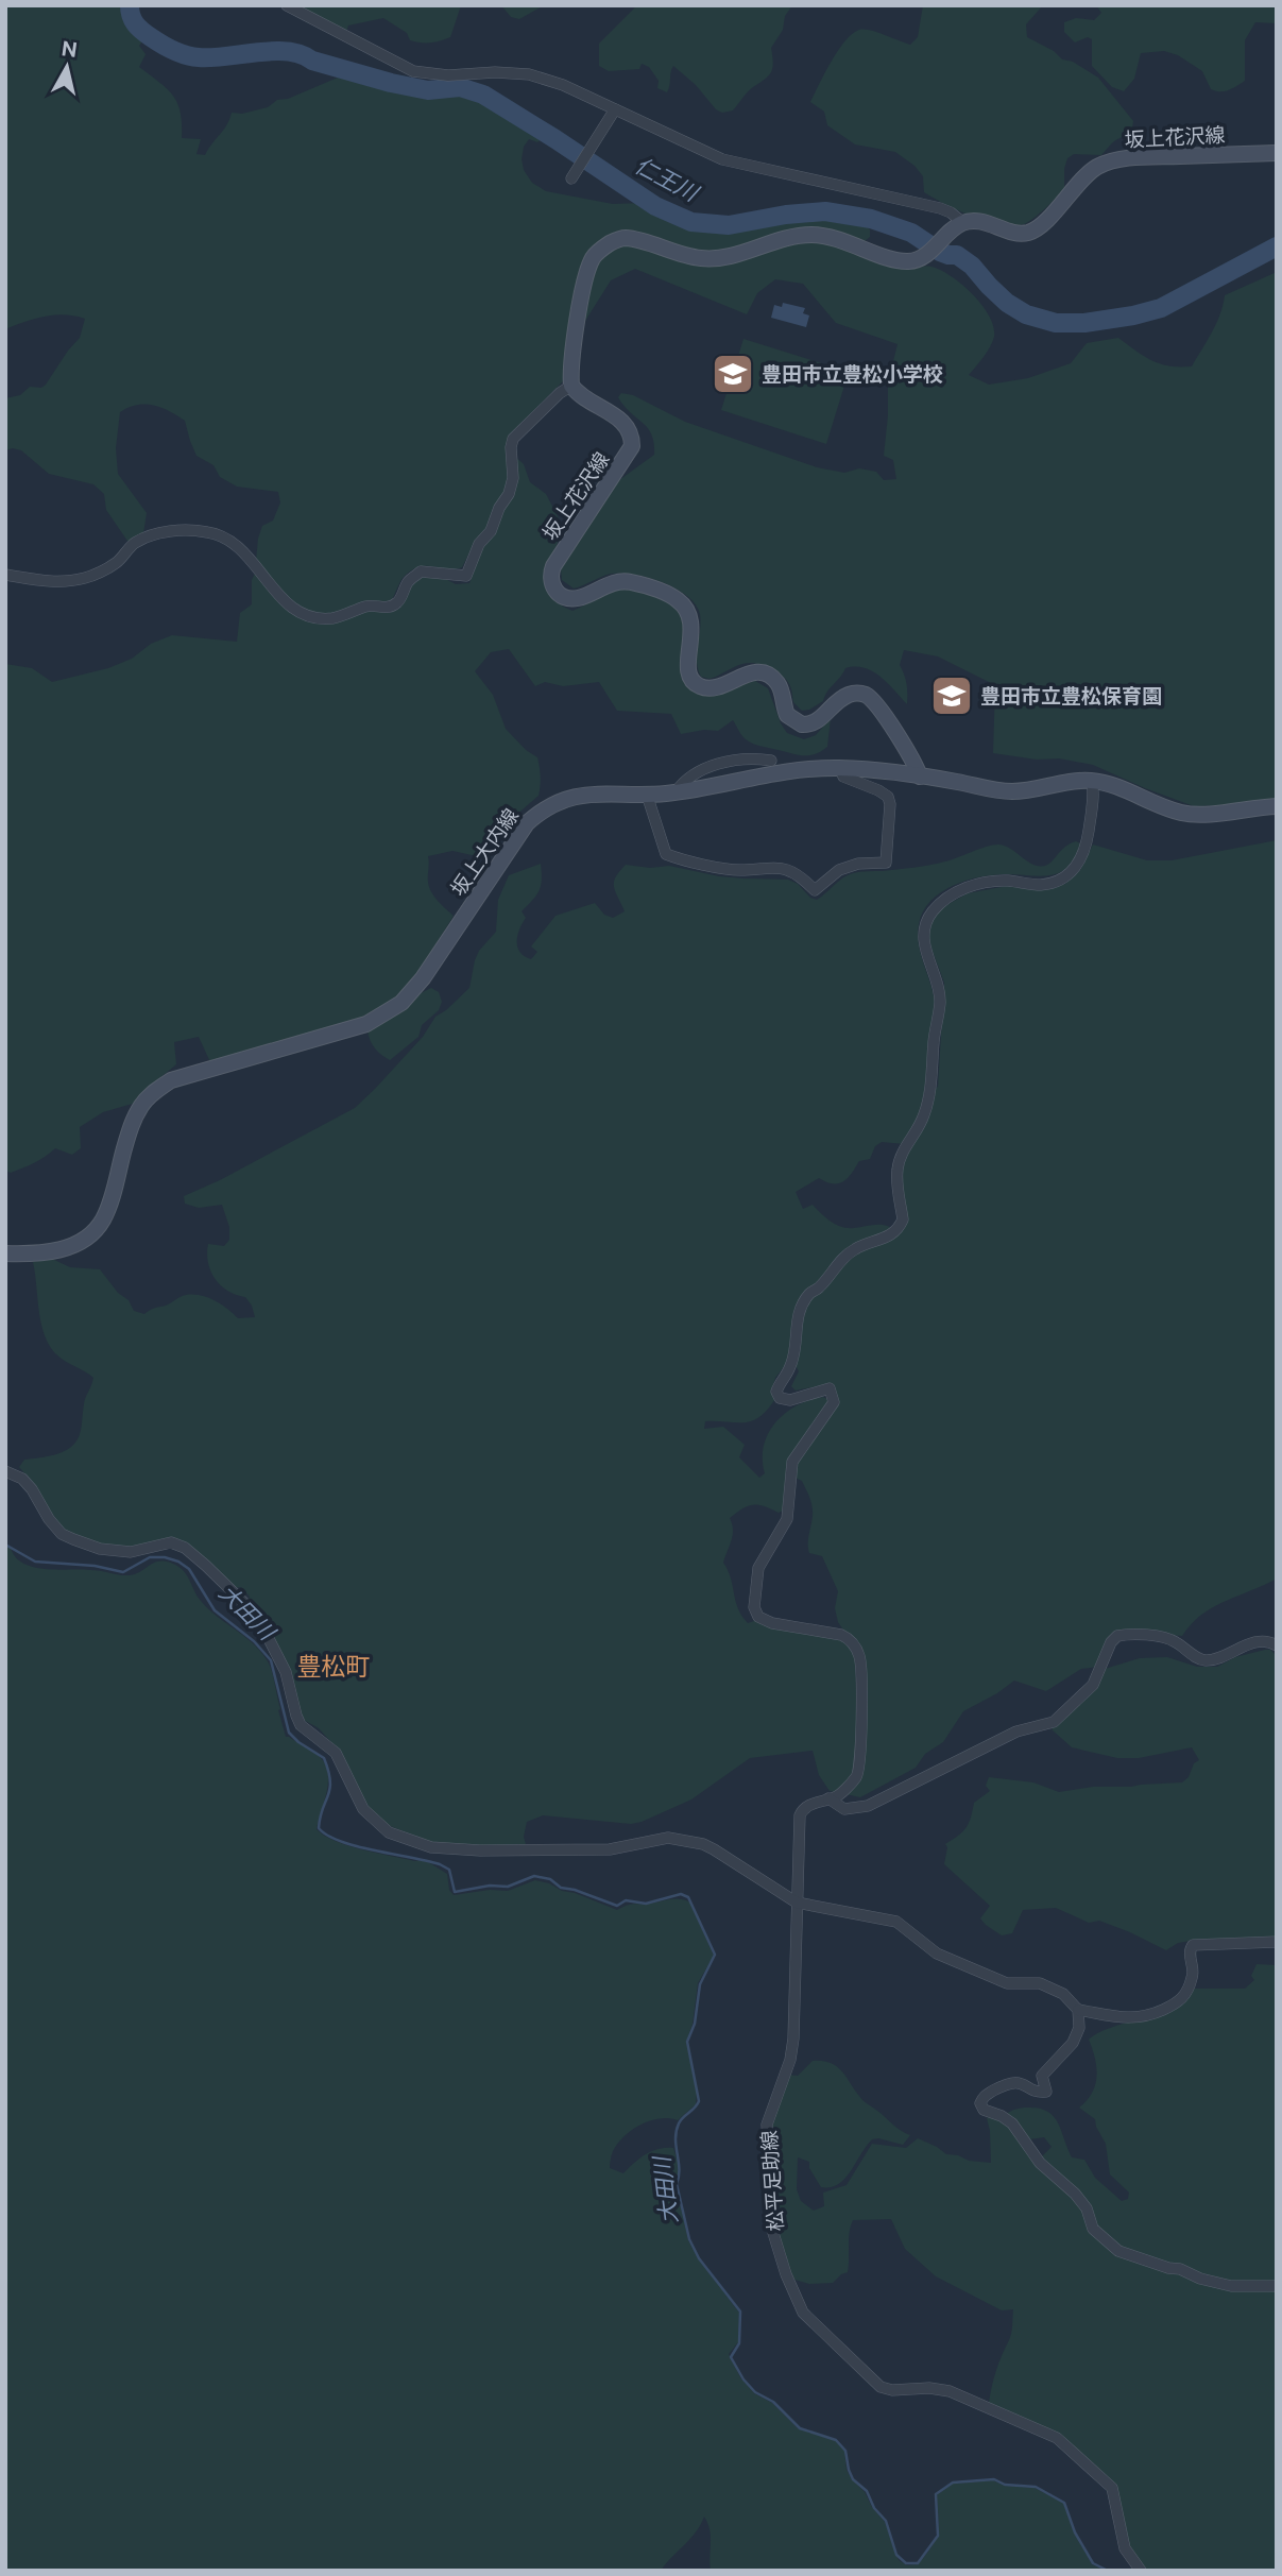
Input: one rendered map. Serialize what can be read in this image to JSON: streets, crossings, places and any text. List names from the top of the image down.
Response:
{
  "streets": {
    "main road": ["坂上花沢線", "坂上大内線"],
    "street": ["松平足助線"]
  },
  "crossings": [
    ["坂上花沢線", "坂上大内線"]
  ],
  "districts": ["豊松町"],
  "water": ["仁王川", "大田川"],
  "places": {
    "school or university": ["豊田市立豊松小学校", "豊田市立豊松保育園"]
  },
  "north": "top"
}
